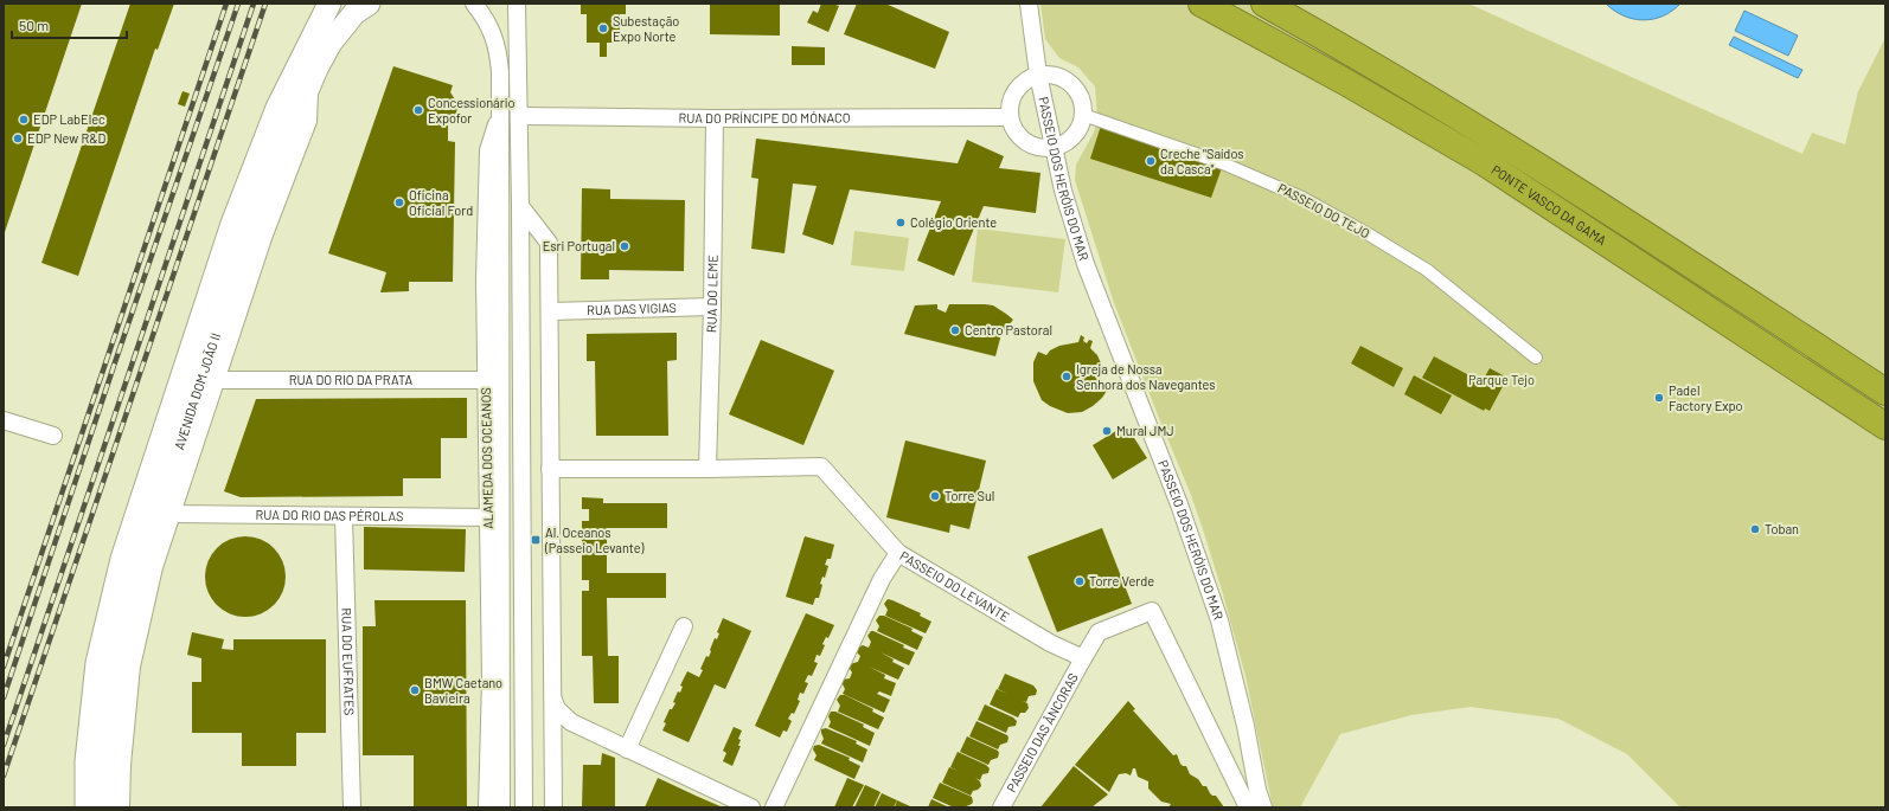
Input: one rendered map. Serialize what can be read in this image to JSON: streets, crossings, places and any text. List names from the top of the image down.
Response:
{
  "streets": {
    "highway": ["PONTE VASCO DA GAMA"],
    "main road": ["AVENIDA DOM JOÃO II"],
    "street": [
      "RUA DO PRÍNCIPE DO MÓNACO",
      "PASSEIO DOS HERÓIS DO MAR",
      "PASSEIO DO TEJO",
      "RUA DO LEME",
      "RUA DAS VIGIAS",
      "RUA DO RIO DA PRATA",
      "ALAMEDA DOS OCEANOS",
      "RUA DO RIO DAS PÉROLAS",
      "PASSEIO DO LEVANTE",
      "RUA DO EUFRATES",
      "PASSEIO DAS ÂNCORAS"
    ]
  },
  "crossings": [
    ["RUA DO PRÍNCIPE DO MÓNACO", "RUA DO LEME"],
    ["RUA DO LEME", "RUA DAS VIGIAS"],
    ["RUA DO LEME", "PASSEIO DO LEVANTE"],
    ["RUA DO RIO DA PRATA", "ALAMEDA DOS OCEANOS"],
    ["ALAMEDA DOS OCEANOS", "RUA DO RIO DAS PÉROLAS"],
    ["RUA DO RIO DAS PÉROLAS", "RUA DO EUFRATES"],
    ["PASSEIO DO LEVANTE", "PASSEIO DAS ÂNCORAS"]
  ],
  "parks": ["Parque Tejo"],
  "places": {
    "other": [
      "Subestação Expo Norte",
      "Concessionário Expofor",
      "EDP LabElec",
      "EDP New R&D",
      "Creche \"Saídos da Casca\"",
      "Oficina Oficial Ford",
      "Colégio Oriente",
      "Esri Portugal",
      "Centro Pastoral",
      "Igreja de Nossa Senhora dos Navegantes",
      "Padel Factory Expo",
      "Mural JMJ",
      "Torre Sul",
      "Toban",
      "Torre Verde",
      "BMW Caetano Bavieira"
    ],
    "transit": ["Al. Oceanos (Passeio Levante)"]
  },
  "scale_bar": "50 m"
}
